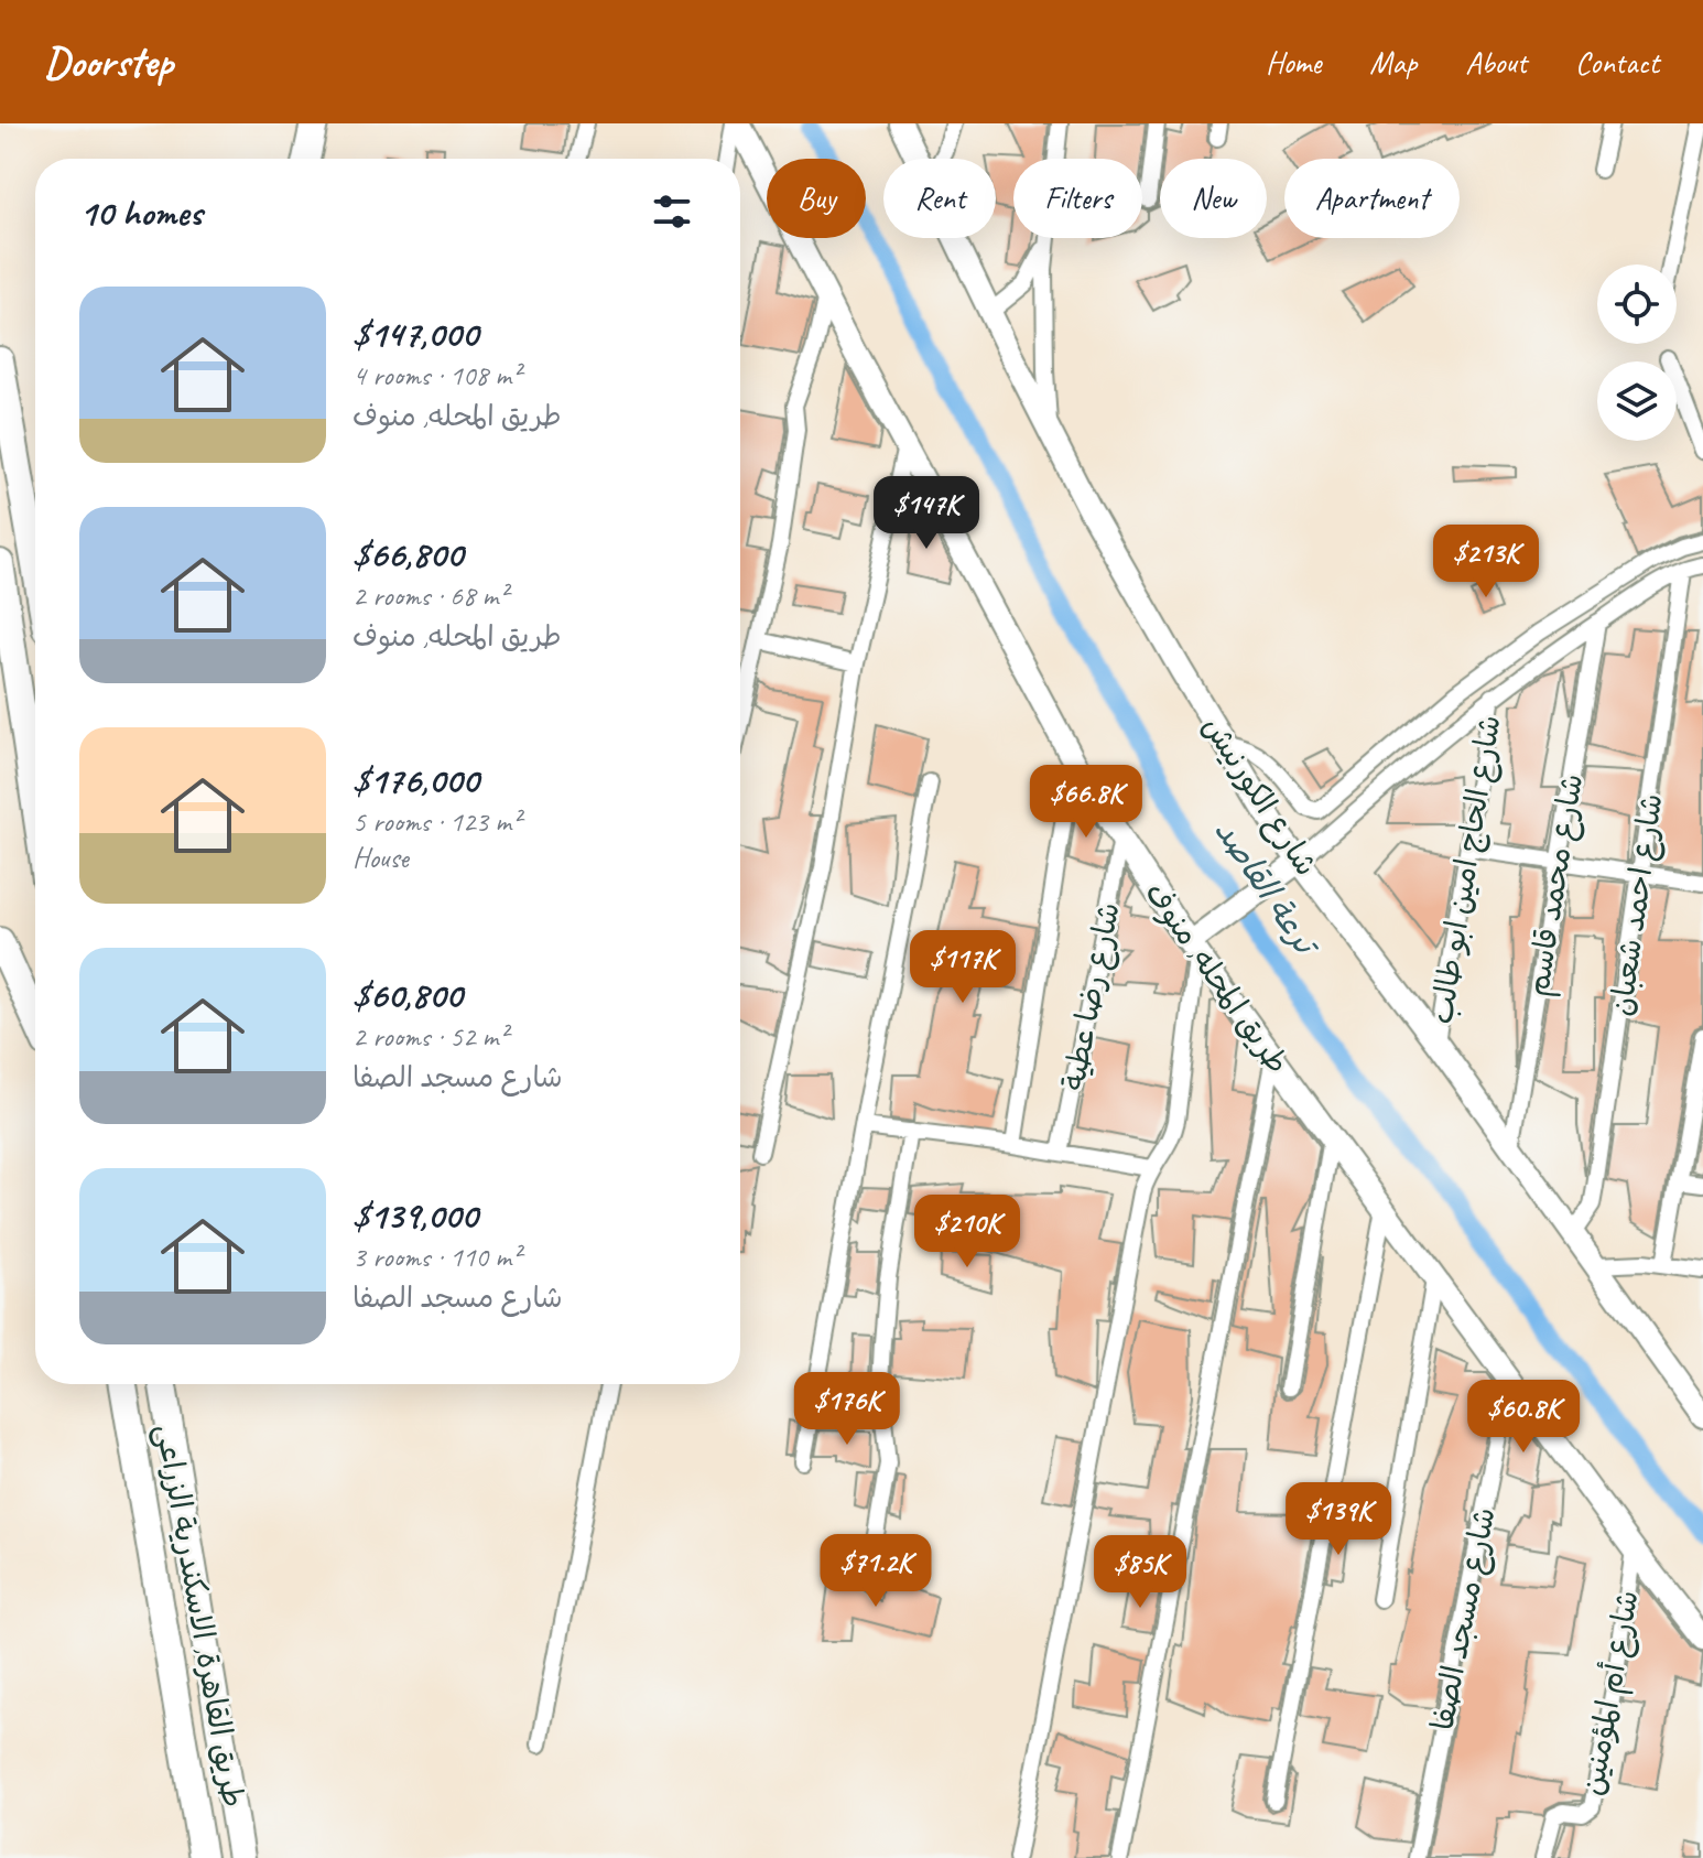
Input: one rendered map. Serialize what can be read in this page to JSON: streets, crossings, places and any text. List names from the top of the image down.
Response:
{
  "streets": {
    "highway": ["طريق القاهرة, الاسكندرية الزراعى"],
    "main road": ["شارع الكورنيش", "طريق المحله, منوف"],
    "street": [
      "شارع الحاج امين ابو طالب",
      "شارع محمد قاسم",
      "شارع احمد شعبان",
      "شارع رضا عطية",
      "شارع مسجد الصفا",
      "شارع أم المؤمنين"
    ]
  },
  "crossings": [
    ["شارع الكورنيش", "شارع الحاج امين ابو طالب"],
    ["شارع الكورنيش", "شارع محمد قاسم"],
    ["شارع الكورنيش", "شارع احمد شعبان"],
    ["طريق المحله, منوف", "شارع رضا عطية"],
    ["طريق المحله, منوف", "شارع مسجد الصفا"],
    ["طريق المحله, منوف", "شارع أم المؤمنين"]
  ],
  "water": ["ترعة القاصد"],
  "page": {
    "header": "Doorstep",
    "nav": [
      "Home",
      "Map",
      "About",
      "Contact"
    ],
    "chip": [
      "Buy",
      "Rent",
      "Filters",
      "New",
      "Apartment"
    ],
    "heading": "10 homes",
    "list": [
      {
        "name": "$147,000",
        "note": "4 rooms · 108 m² · طريق المحله, منوف"
      },
      {
        "name": "$66,800",
        "note": "2 rooms · 68 m² · طريق المحله, منوف"
      },
      {
        "name": "$176,000",
        "note": "5 rooms · 123 m² · House"
      },
      {
        "name": "$60,800",
        "note": "2 rooms · 52 m² · شارع مسجد الصفا"
      },
      {
        "name": "$139,000",
        "note": "3 rooms · 110 m² · شارع مسجد الصفا"
      }
    ],
    "price": [
      "$147K",
      "$213K",
      "$66.8K",
      "$117K",
      "$210K",
      "$176K",
      "$60.8K",
      "$139K",
      "$71.2K",
      "$85K"
    ]
  }
}
